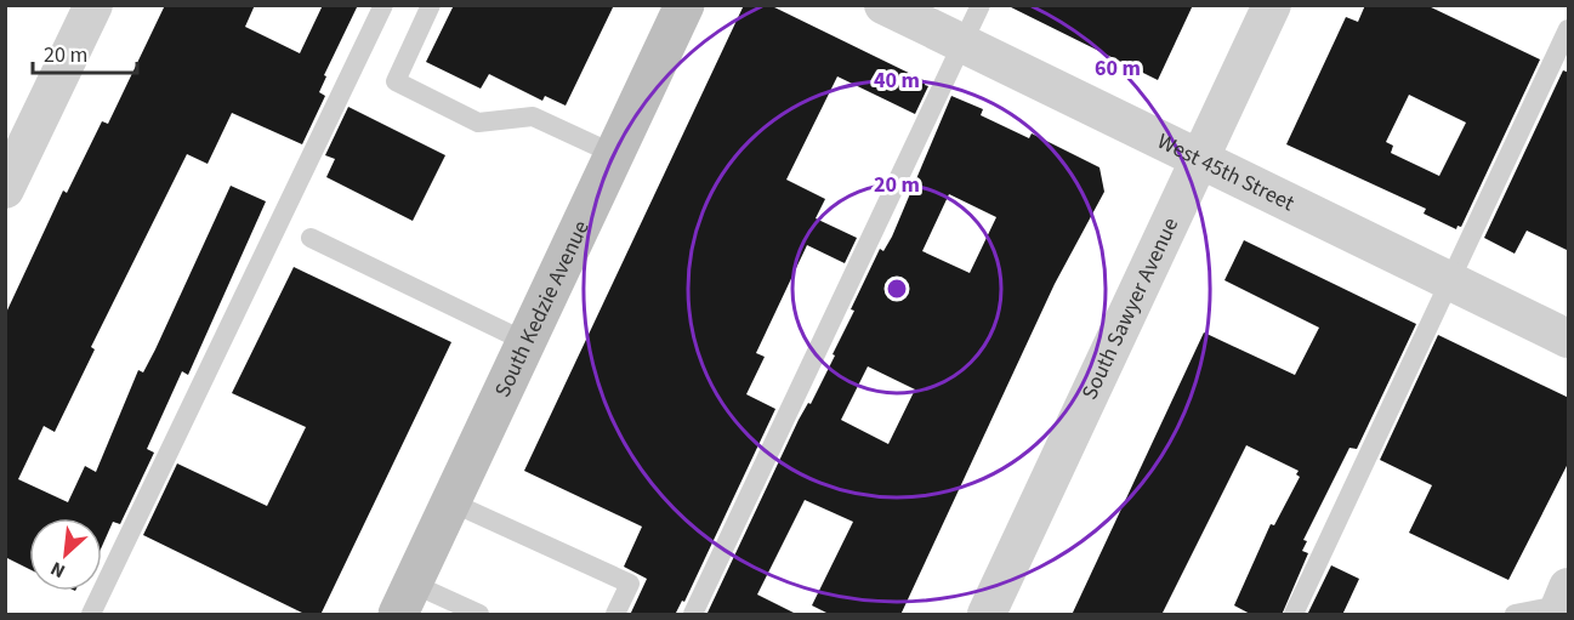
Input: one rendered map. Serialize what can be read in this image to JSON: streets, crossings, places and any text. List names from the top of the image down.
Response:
{
  "streets": {
    "main road": ["South Kedzie Avenue"],
    "street": ["West 45th Street", "South Sawyer Avenue"]
  },
  "crossings": [
    ["West 45th Street", "South Sawyer Avenue"]
  ],
  "scale_bar": "20 m",
  "north": "bottom left",
  "rings": ["60 m", "40 m", "20 m"]
}
